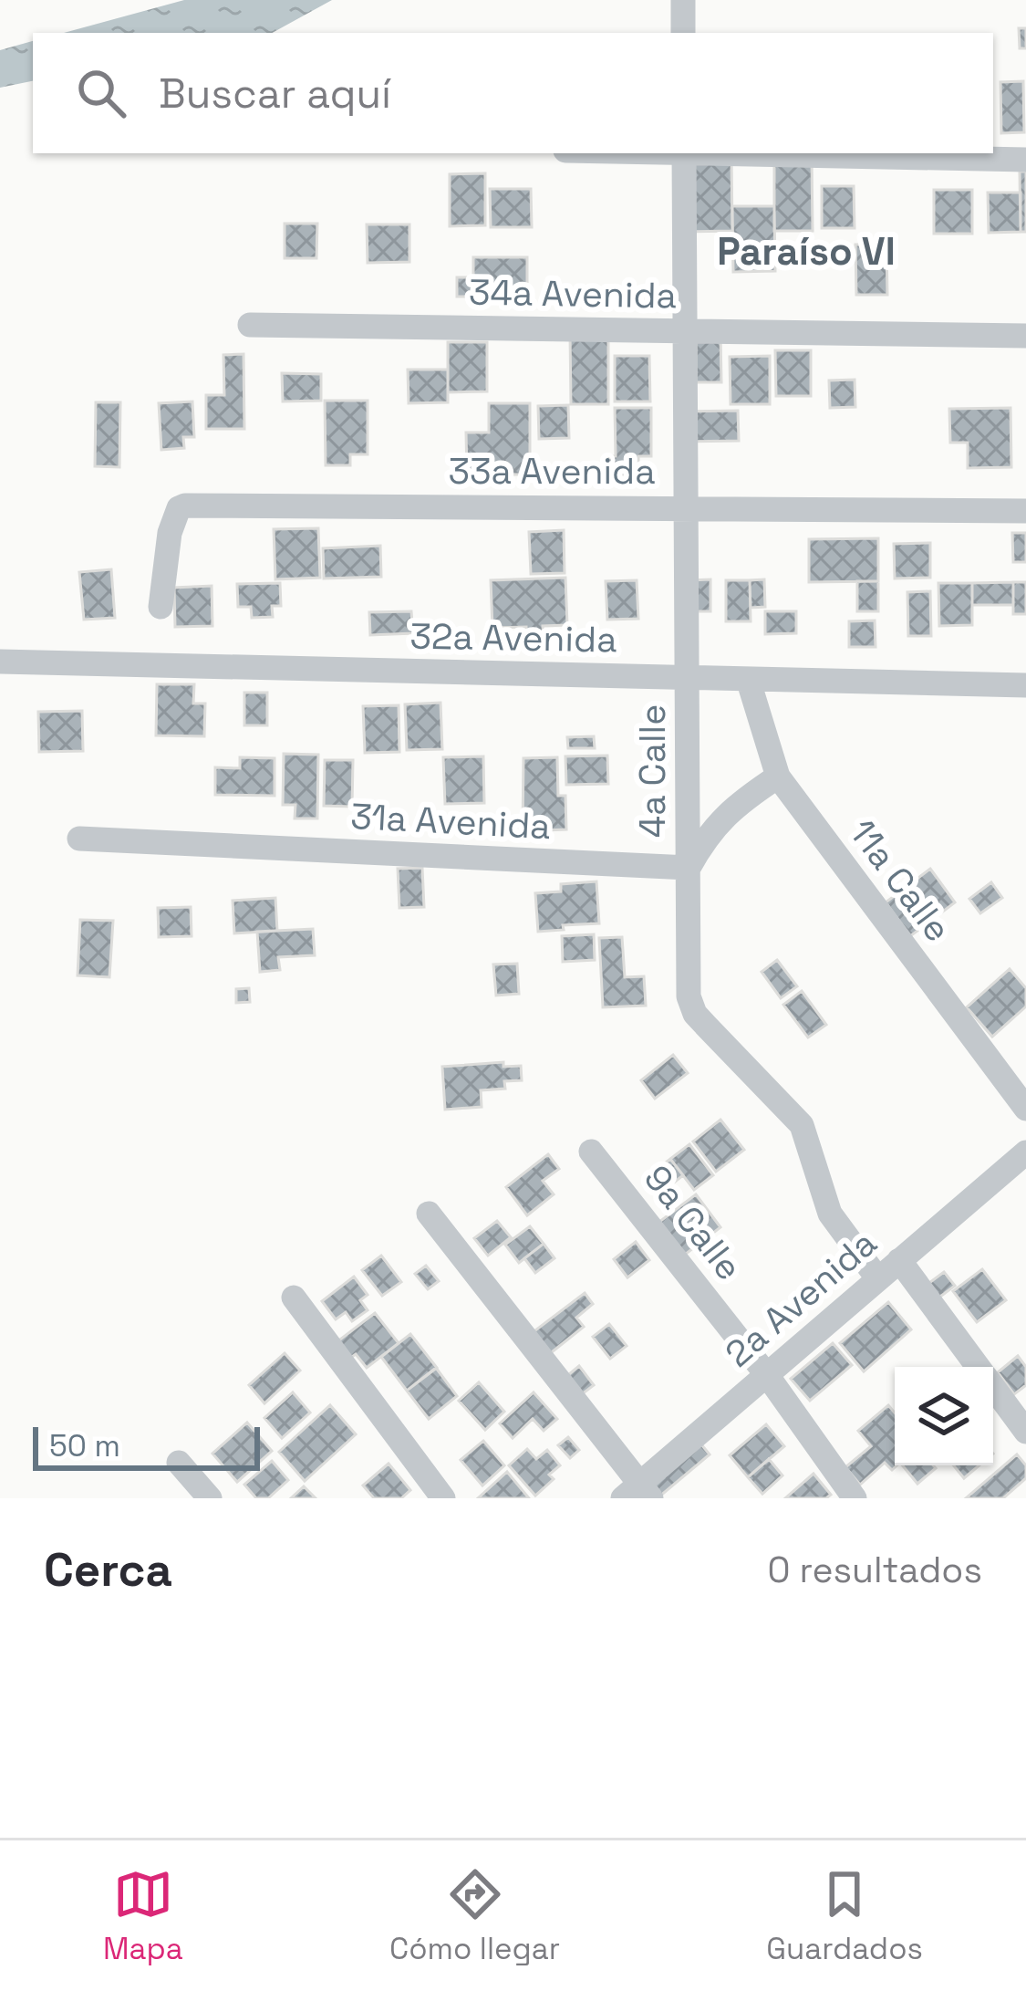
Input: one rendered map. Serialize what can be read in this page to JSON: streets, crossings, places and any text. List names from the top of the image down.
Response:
{
  "streets": {
    "street": [
      "34a Avenida",
      "33a Avenida",
      "32a Avenida",
      "4a Calle",
      "31a Avenida",
      "11a Calle",
      "9a Calle",
      "2a Avenida"
    ]
  },
  "crossings": [
    ["34a Avenida", "4a Calle"],
    ["33a Avenida", "4a Calle"],
    ["32a Avenida", "4a Calle"],
    ["32a Avenida", "11a Calle"],
    ["4a Calle", "31a Avenida"],
    ["4a Calle", "2a Avenida"],
    ["9a Calle", "2a Avenida"]
  ],
  "districts": ["Paraíso VI"],
  "scale_bar": "50 m",
  "page": {
    "search": "Buscar aquí",
    "scale": "50 m",
    "heading": ["Cerca", "0 resultados"],
    "nav": ["Mapa", "Cómo llegar", "Guardados"]
  }
}
